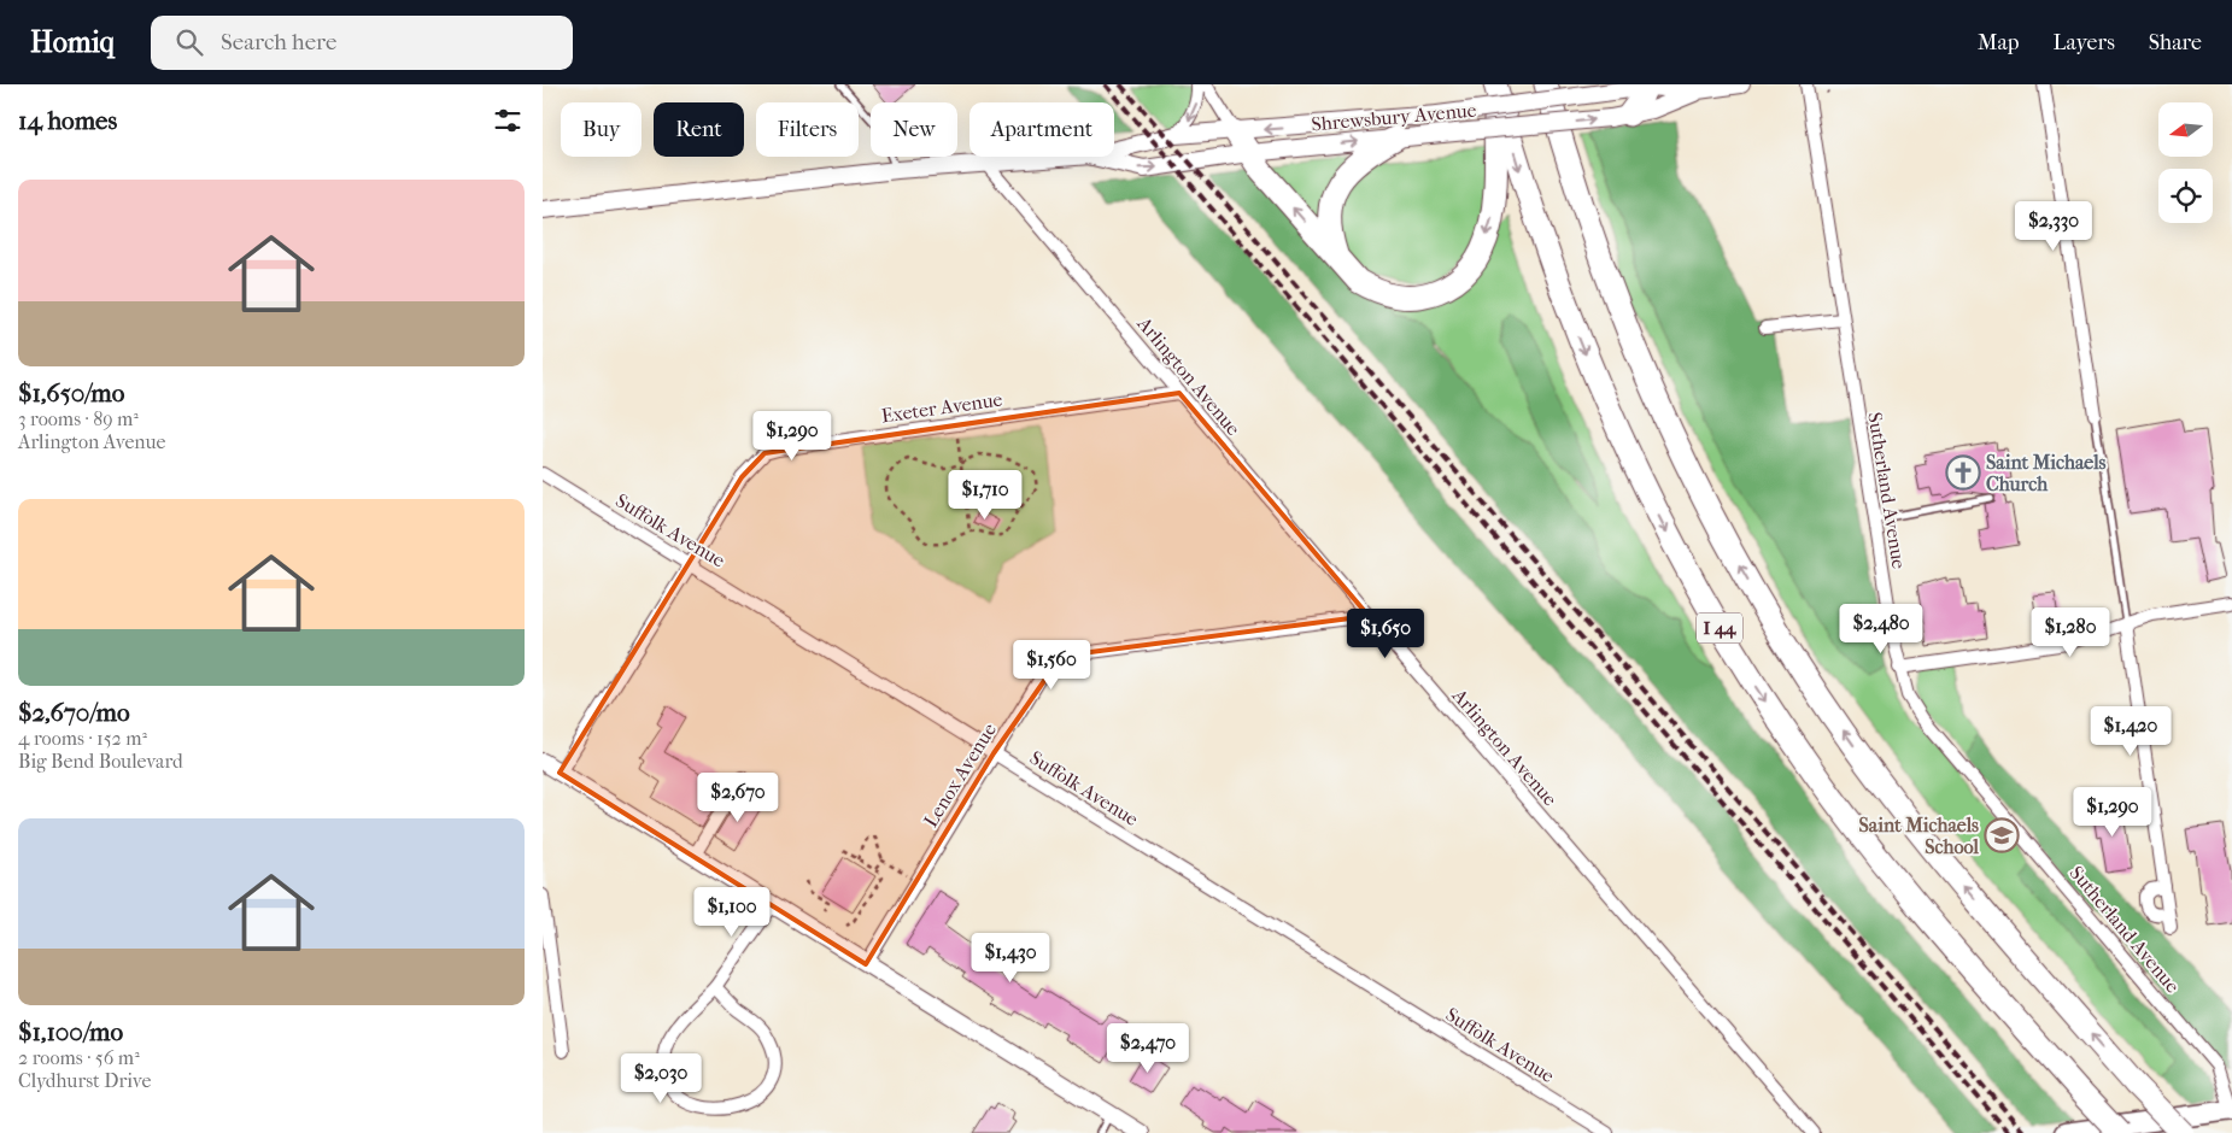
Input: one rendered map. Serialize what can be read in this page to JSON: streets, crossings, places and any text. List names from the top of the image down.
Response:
{
  "streets": {
    "highway": ["I 44"],
    "main road": ["Shrewsbury Avenue"],
    "street": [
      "Arlington Avenue",
      "Exeter Avenue",
      "Sutherland Avenue",
      "Suffolk Avenue",
      "Lenox Avenue"
    ]
  },
  "crossings": [
    ["Shrewsbury Avenue", "Arlington Avenue"],
    ["Arlington Avenue", "Exeter Avenue"],
    ["Arlington Avenue", "Lenox Avenue"],
    ["Exeter Avenue", "Suffolk Avenue"],
    ["Suffolk Avenue", "Lenox Avenue"]
  ],
  "places": {
    "church": ["Saint Michaels Church"],
    "school or university": ["Saint Michaels School"]
  },
  "north": "left",
  "page": {
    "header": "Homiq",
    "search": "Search here",
    "nav": ["Map", "Layers", "Share"],
    "heading": "14 homes",
    "chip": [
      "Buy",
      "Rent",
      "Filters",
      "New",
      "Apartment"
    ],
    "list": [
      {
        "name": "$1,650/mo",
        "note": "3 rooms · 89 m² · Arlington Avenue"
      },
      {
        "name": "$2,670/mo",
        "note": "4 rooms · 152 m² · Big Bend Boulevard"
      },
      {
        "name": "$1,100/mo",
        "note": "2 rooms · 56 m² · Clydhurst Drive"
      }
    ],
    "price": [
      "$2,330",
      "$1,290",
      "$1,710",
      "$2,480",
      "$1,280",
      "$1,650",
      "$1,560",
      "$1,420",
      "$2,670",
      "$1,290",
      "$1,100",
      "$1,430",
      "$2,470",
      "$2,030"
    ]
  }
}
